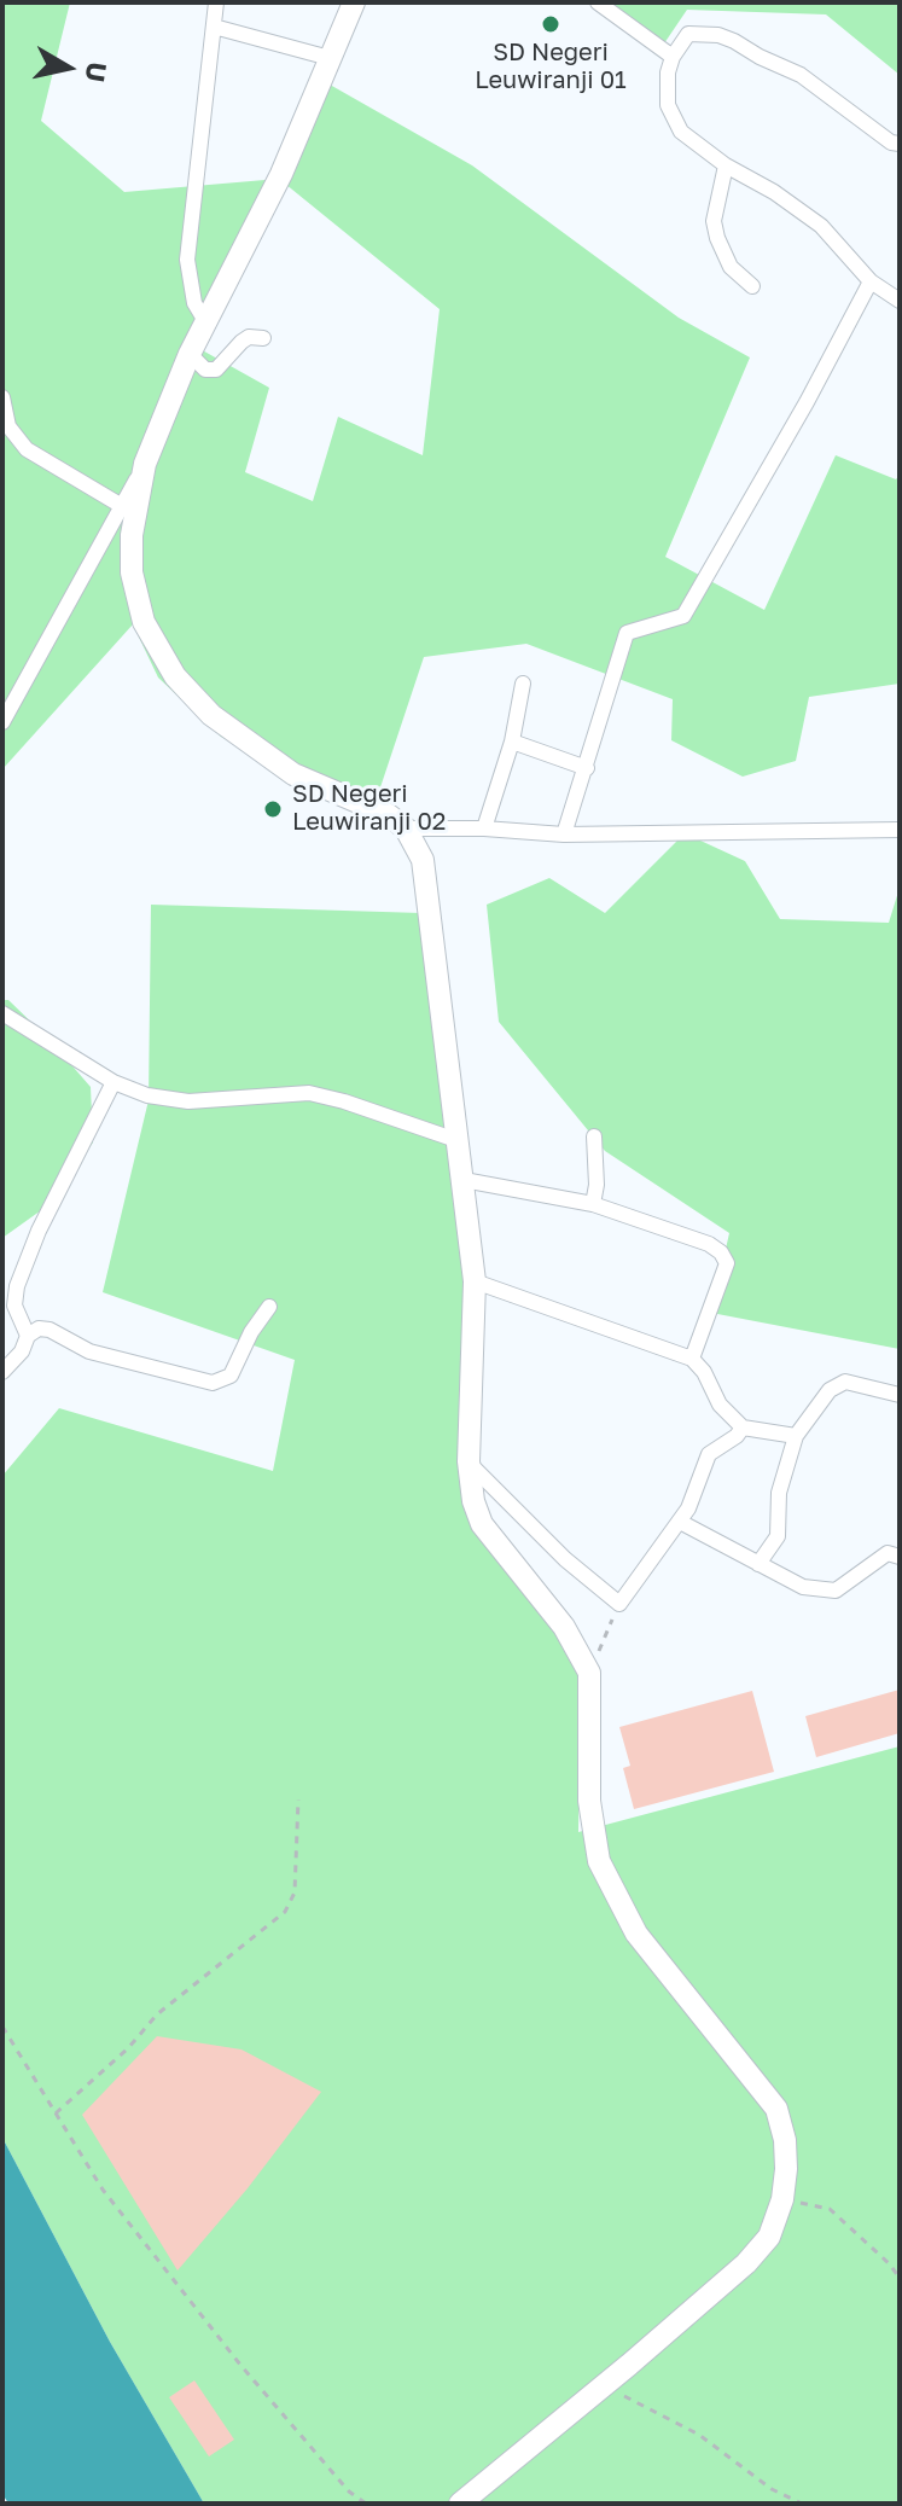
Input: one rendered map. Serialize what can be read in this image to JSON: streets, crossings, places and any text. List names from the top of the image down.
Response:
{
  "places": ["SD Negeri Leuwiranji 01", "SD Negeri Leuwiranji 02"],
  "north": "right"
}
